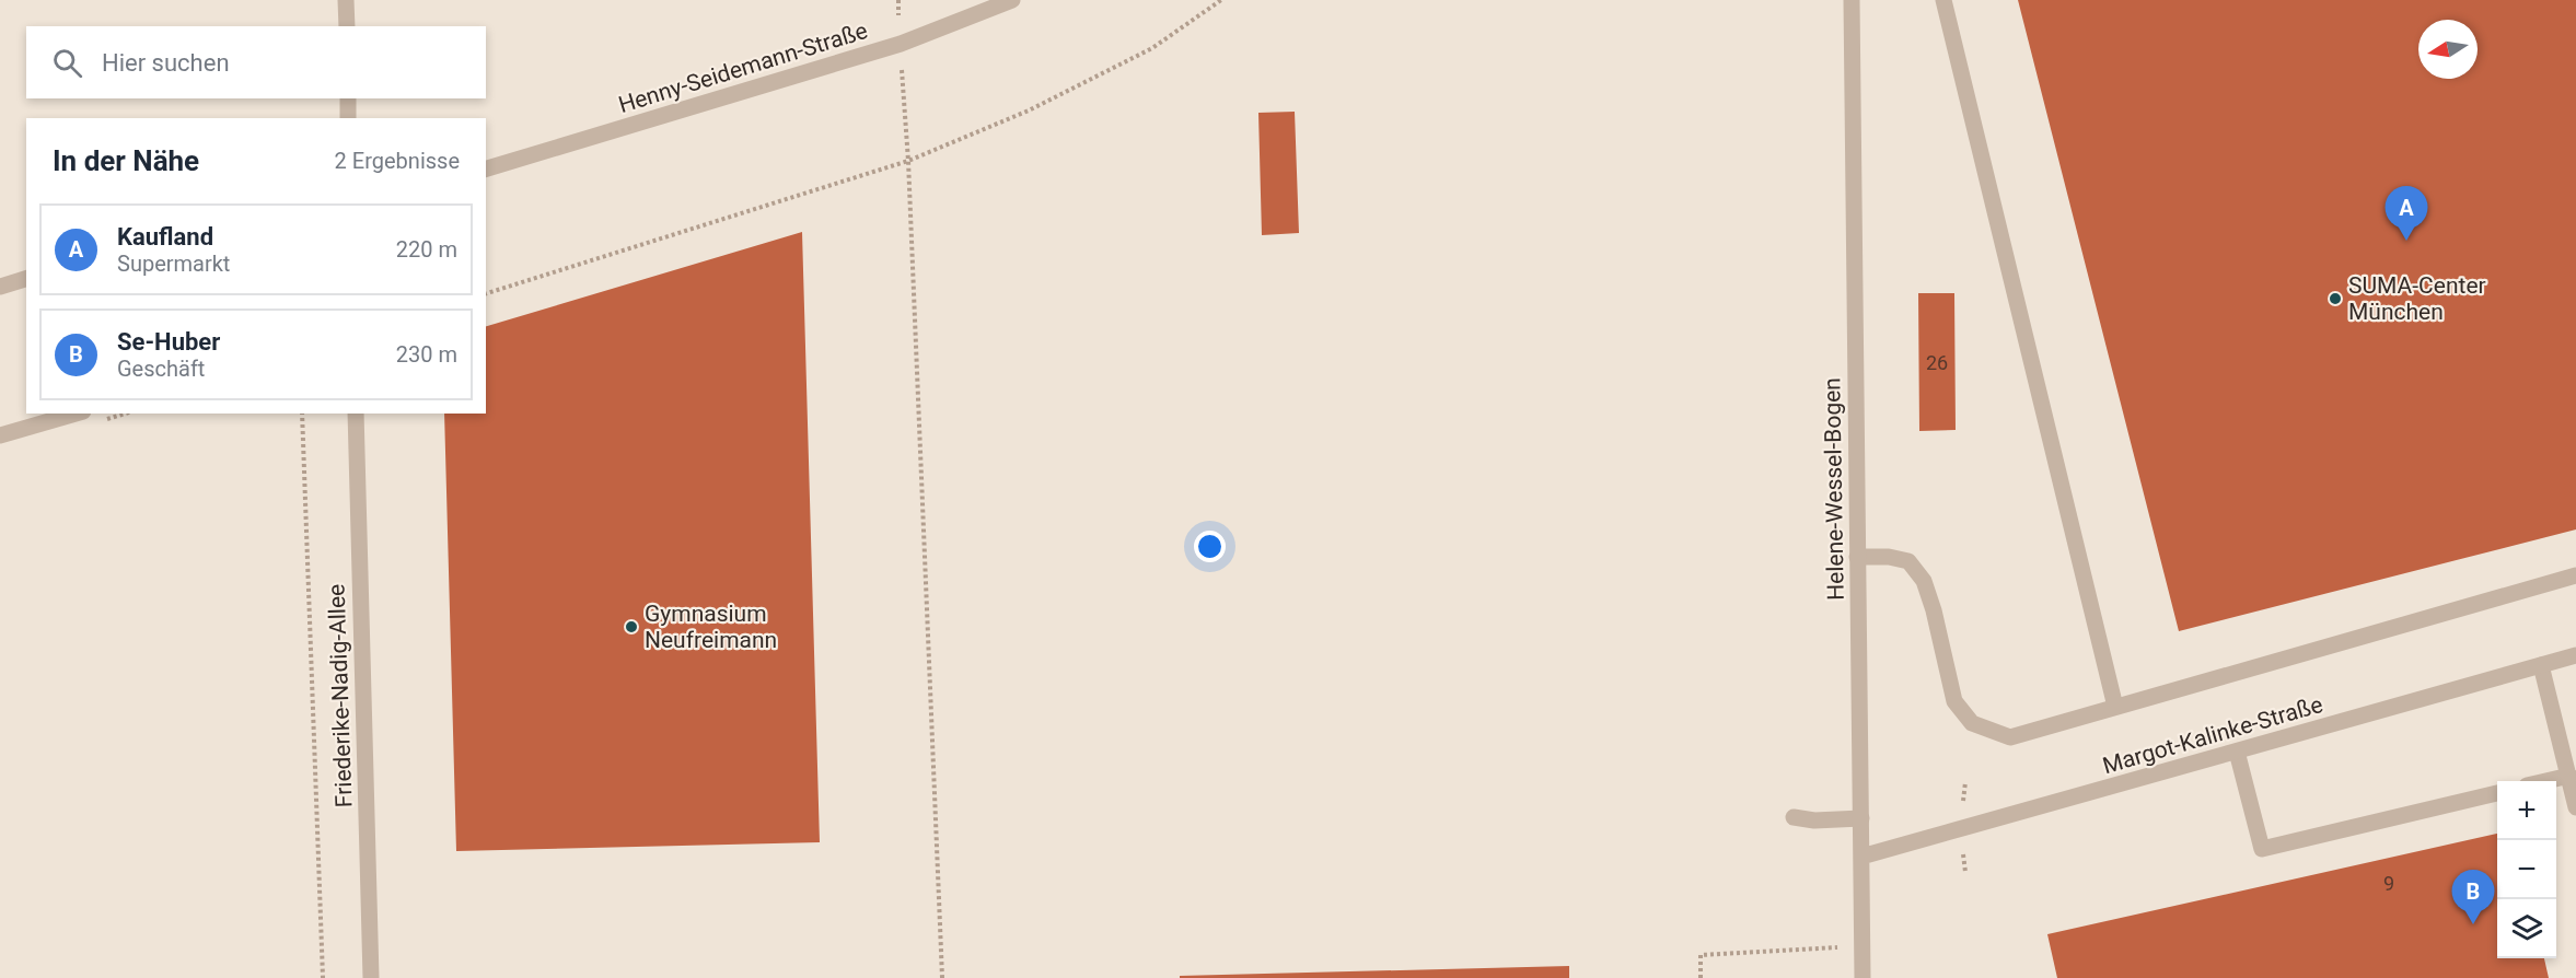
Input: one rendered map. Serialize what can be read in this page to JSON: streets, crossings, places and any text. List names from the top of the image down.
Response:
{
  "streets": {
    "street": [
      "Henny-Seidemann-Straße",
      "Helene-Wessel-Bogen",
      "Friederike-Nadig-Allee",
      "Margot-Kalinke-Straße"
    ]
  },
  "crossings": [
    ["Helene-Wessel-Bogen", "Margot-Kalinke-Straße"]
  ],
  "places": ["SUMA-Center München", "Gymnasium Neufreimann"],
  "house_numbers": ["26", "9"],
  "north": "left",
  "page": {
    "search": "Hier suchen",
    "heading": ["In der Nähe", "2 Ergebnisse"],
    "pins": ["A", "B"],
    "list": [
      {
        "mark": "A",
        "name": "Kaufland",
        "note": "Supermarkt",
        "value": "220 m"
      },
      {
        "mark": "B",
        "name": "Se-Huber",
        "note": "Geschäft",
        "value": "230 m"
      }
    ],
    "map_buttons": ["+", "−"]
  }
}
